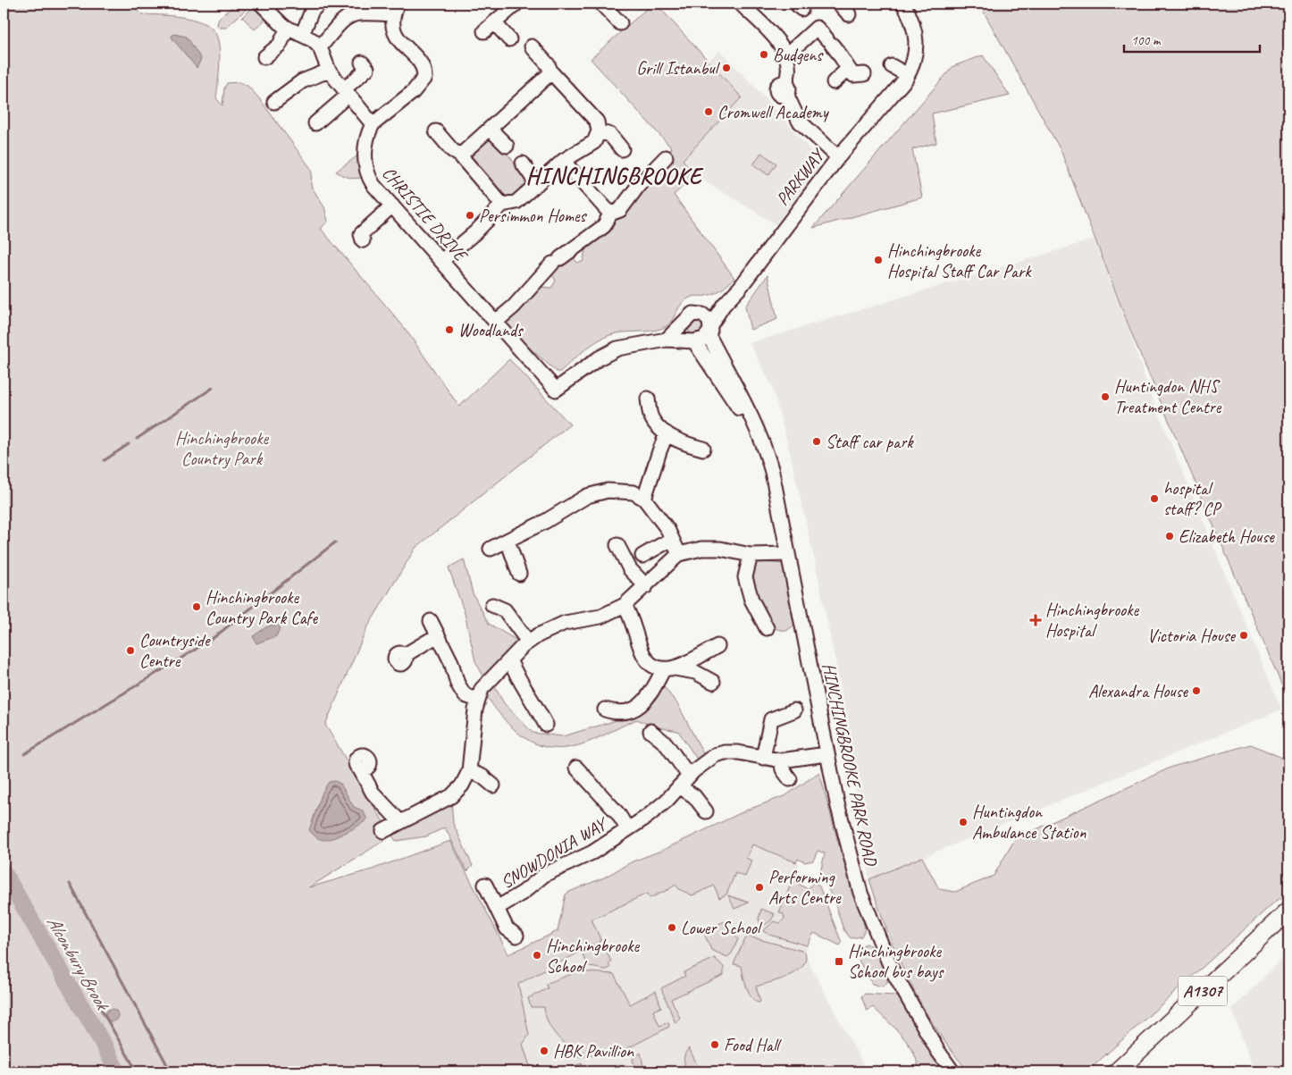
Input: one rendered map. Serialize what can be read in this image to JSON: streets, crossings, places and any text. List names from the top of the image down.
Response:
{
  "streets": {
    "main road": ["A1307"],
    "street": [
      "PARKWAY",
      "CHRISTIE DRIVE",
      "HINCHINGBROOKE PARK ROAD",
      "SNOWDONIA WAY"
    ]
  },
  "crossings": [
    ["PARKWAY", "HINCHINGBROOKE PARK ROAD"],
    ["HINCHINGBROOKE PARK ROAD", "SNOWDONIA WAY"]
  ],
  "districts": ["HINCHINGBROOKE"],
  "water": ["Alconbury Brook"],
  "parks": ["Hinchingbrooke Country Park"],
  "places": {
    "other": [
      "Budgens",
      "Grill Istanbul",
      "Cromwell Academy",
      "Persimmon Homes",
      "Hinchingbrooke Hospital Staff Car Park",
      "Woodlands",
      "Huntingdon NHS Treatment Centre",
      "Staff car park",
      "hospital staff? CP",
      "Elizabeth House",
      "Hinchingbrooke Country Park Cafe",
      "Victoria House",
      "Countryside Centre",
      "Alexandra House",
      "Huntingdon Ambulance Station",
      "Performing Arts Centre",
      "Lower School",
      "Hinchingbrooke School",
      "Food Hall",
      "HBK Pavillion"
    ],
    "health": ["Hinchingbrooke Hospital"],
    "transit": ["Hinchingbrooke School bus bays"]
  },
  "scale_bar": "100 m"
}
